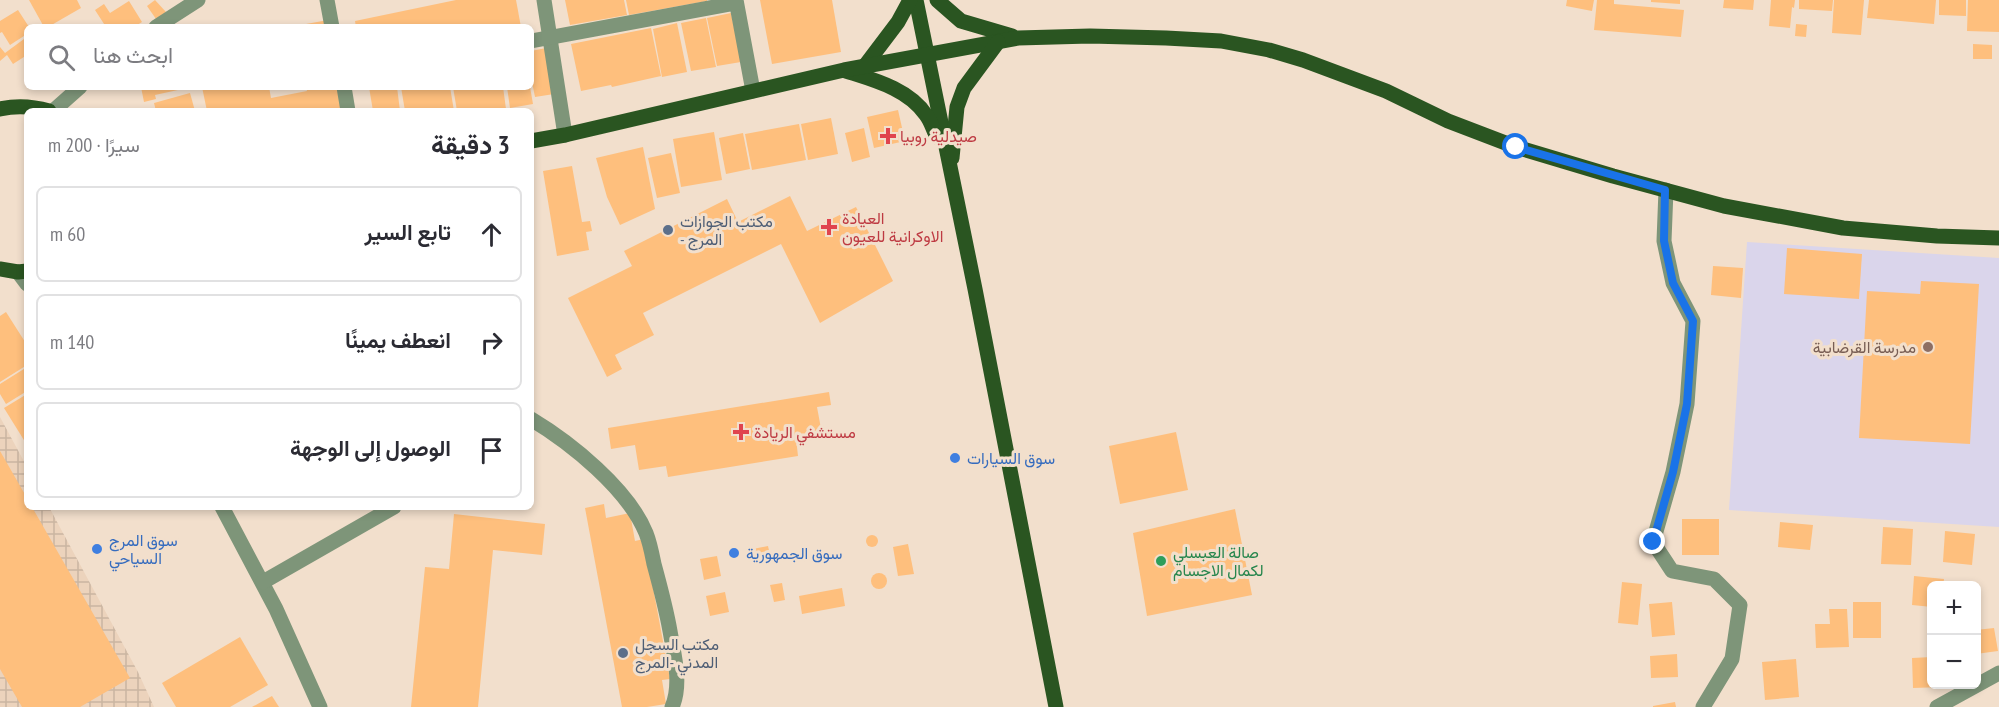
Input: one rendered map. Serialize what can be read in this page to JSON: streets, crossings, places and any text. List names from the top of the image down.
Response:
{
  "places": {
    "health": ["صيدلية روبيا", "العيادة الاوكرانية للعيون", "مستشفي الريادة"],
    "other": [
      "مكتب الجوازات - المرج",
      "مدرسة القرضابية",
      "سوق السيارات",
      "سوق المرج السياحي",
      "سوق الجمهورية",
      "صالة العبسلي لكمال الاجسام",
      "مكتب السجل المدني -المرج"
    ]
  },
  "page": {
    "search": "ابحث هنا",
    "heading": ["3 دقيقة", "سيرًا · 200 m"],
    "list": [
      ["تابع السير", "60 m"],
      ["انعطف يمينًا", "140 m"],
      "الوصول إلى الوجهة"
    ],
    "map_buttons": ["+", "−"]
  }
}
